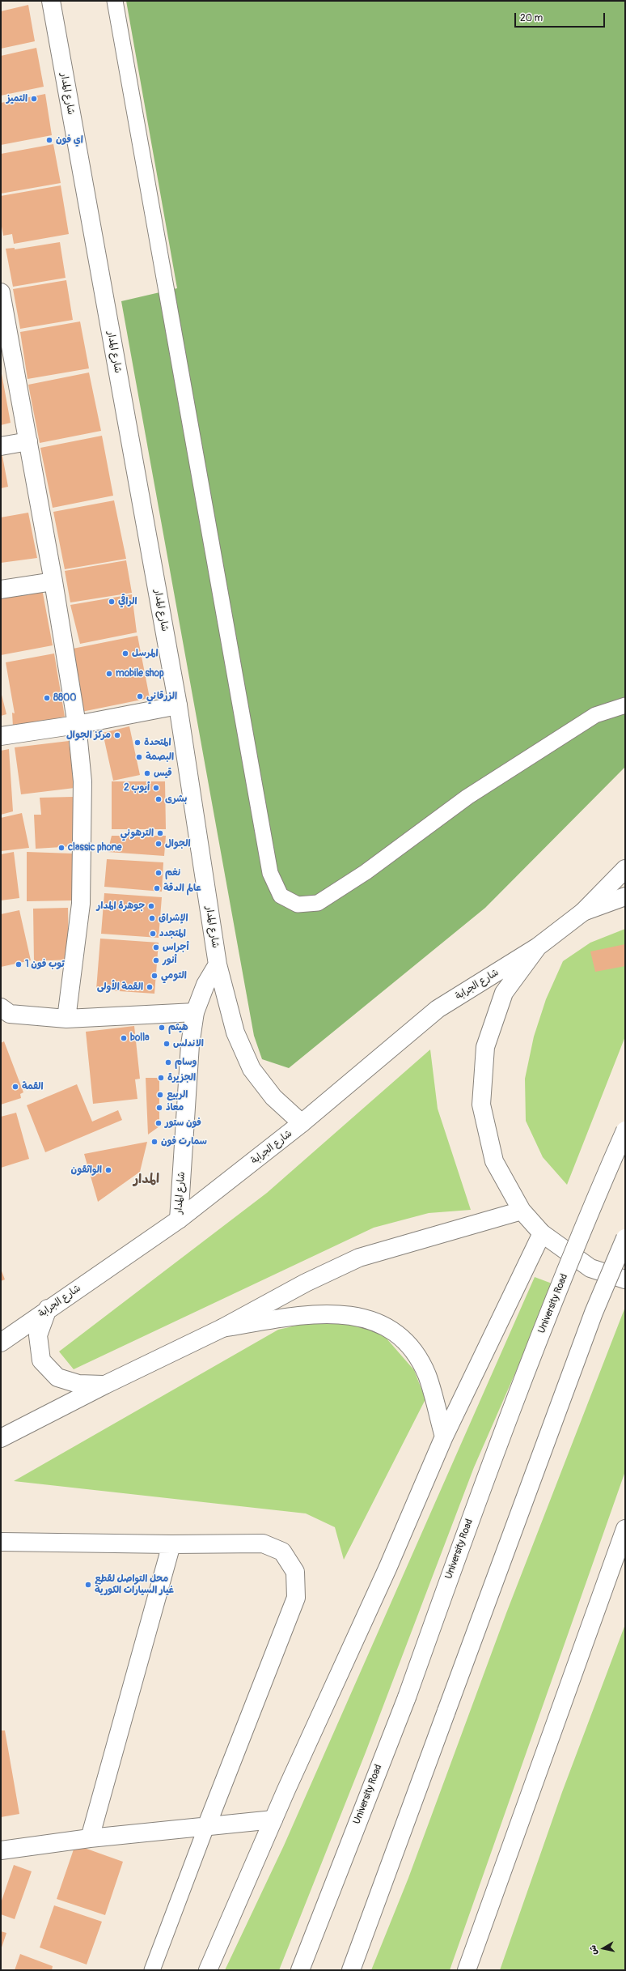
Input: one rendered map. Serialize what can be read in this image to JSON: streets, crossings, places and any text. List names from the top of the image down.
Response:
{
  "streets": {
    "main road": ["شارع المدار", "شارع الجرابة", "University Road"]
  },
  "crossings": [
    ["شارع المدار", "شارع الجرابة"]
  ],
  "districts": ["المدار"],
  "places": [
    "التميز",
    "اي فون",
    "الراقي",
    "المرسل",
    "mobile shop",
    "الزرقاني",
    "8800",
    "مركز الجوال",
    "المتحدة",
    "البصمة",
    "قيس",
    "أيوب 2",
    "بشرى",
    "الترهوني",
    "الجوال",
    "classic phone",
    "نغم",
    "عالم الدقة",
    "جوهرة المدار",
    "الإشراق",
    "المتجدد",
    "أجراس",
    "أنور",
    "توب فون 1",
    "التومي",
    "القمة الأولى",
    "هيثم",
    "bolla",
    "الاندلس",
    "وسام",
    "الجزيرة",
    "القمة",
    "الربيع",
    "معاذ",
    "فون ستور",
    "سمارت فون",
    "الواثقون",
    "محل التواصل لقطع غيار السيارات الكورية"
  ],
  "scale_bar": "20 m",
  "north": "left"
}
